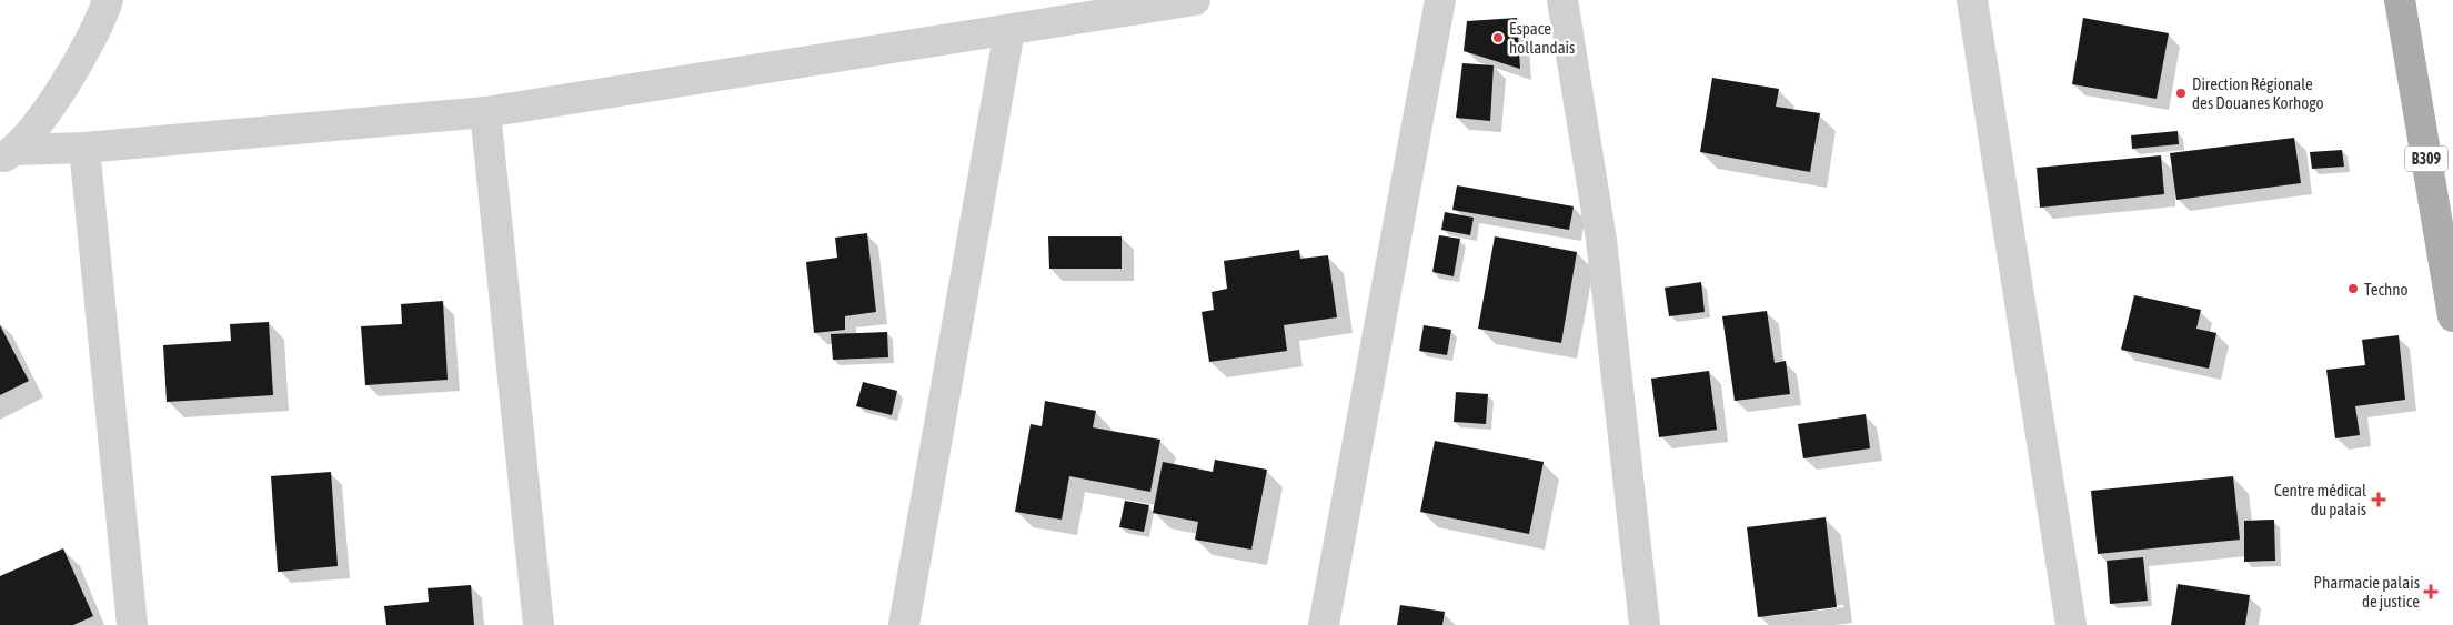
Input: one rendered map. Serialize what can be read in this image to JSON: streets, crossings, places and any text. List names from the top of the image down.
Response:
{
  "streets": {
    "main road": ["B309"]
  },
  "places": {
    "other": ["Espace hollandais", "Direction Régionale des Douanes Korhogo", "Techno"],
    "health": ["Centre médical du palais", "Pharmacie palais de justice"]
  }
}
